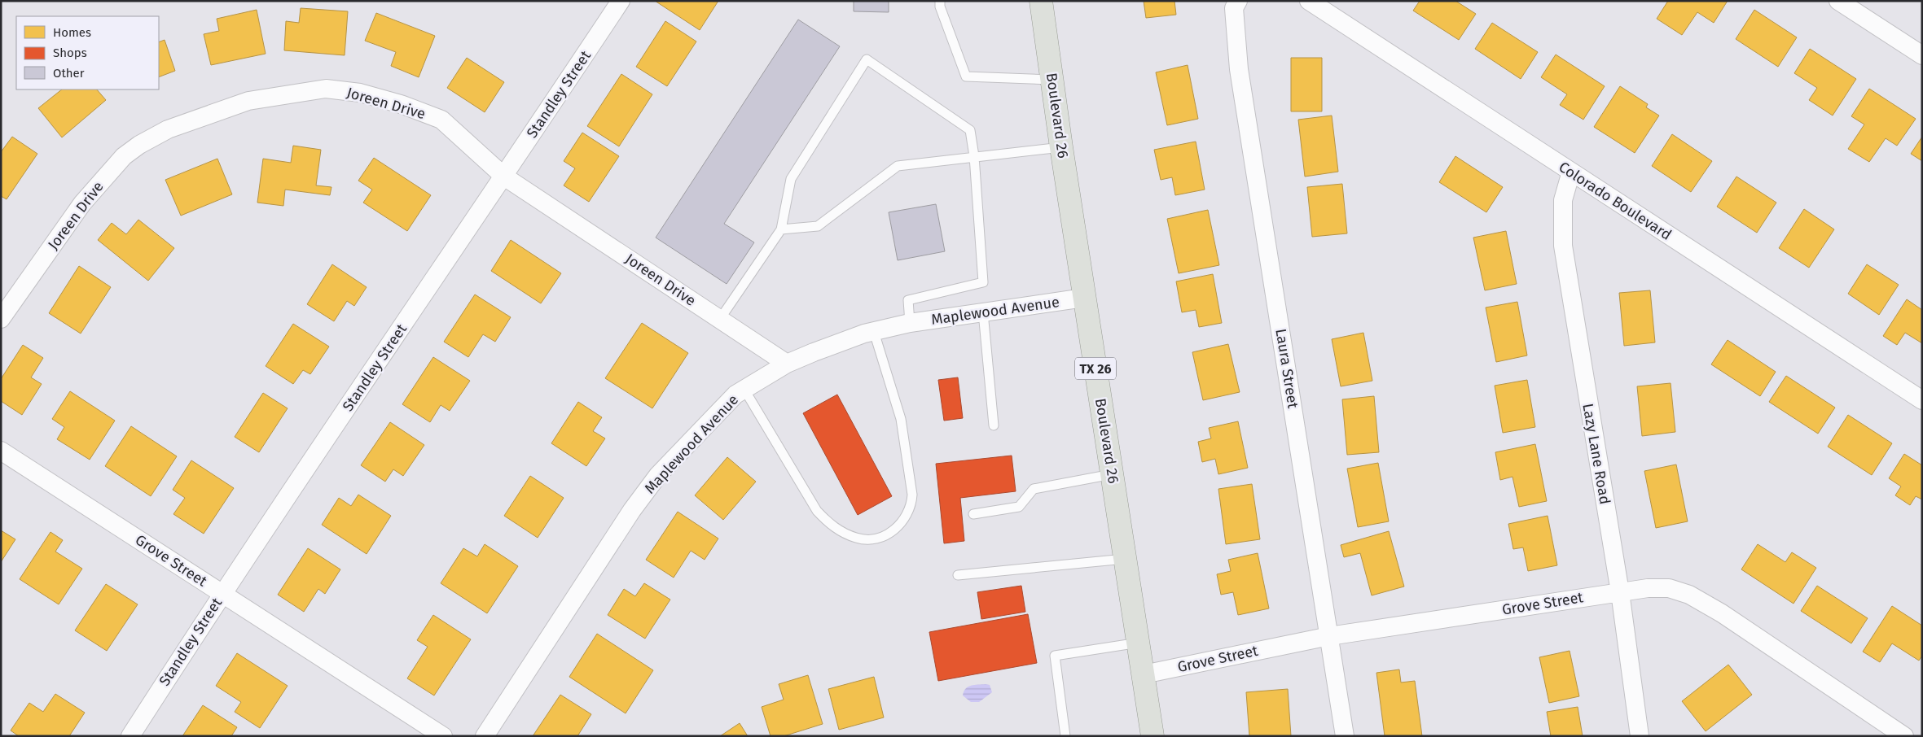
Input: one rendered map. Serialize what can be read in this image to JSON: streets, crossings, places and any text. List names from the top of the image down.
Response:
{
  "streets": {
    "main road": ["Boulevard 26", "TX 26"],
    "street": [
      "Standley Street",
      "Joreen Drive",
      "Colorado Boulevard",
      "Maplewood Avenue",
      "Laura Street",
      "Lazy Lane Road",
      "Grove Street"
    ]
  },
  "crossings": [
    ["Standley Street", "Joreen Drive"],
    ["Standley Street", "Grove Street"],
    ["Joreen Drive", "Maplewood Avenue"],
    ["Boulevard 26", "Maplewood Avenue"],
    ["Boulevard 26", "Grove Street"],
    ["Colorado Boulevard", "Lazy Lane Road"],
    ["Laura Street", "Grove Street"],
    ["Lazy Lane Road", "Grove Street"]
  ],
  "legend": ["Homes", "Shops", "Other"]
}
